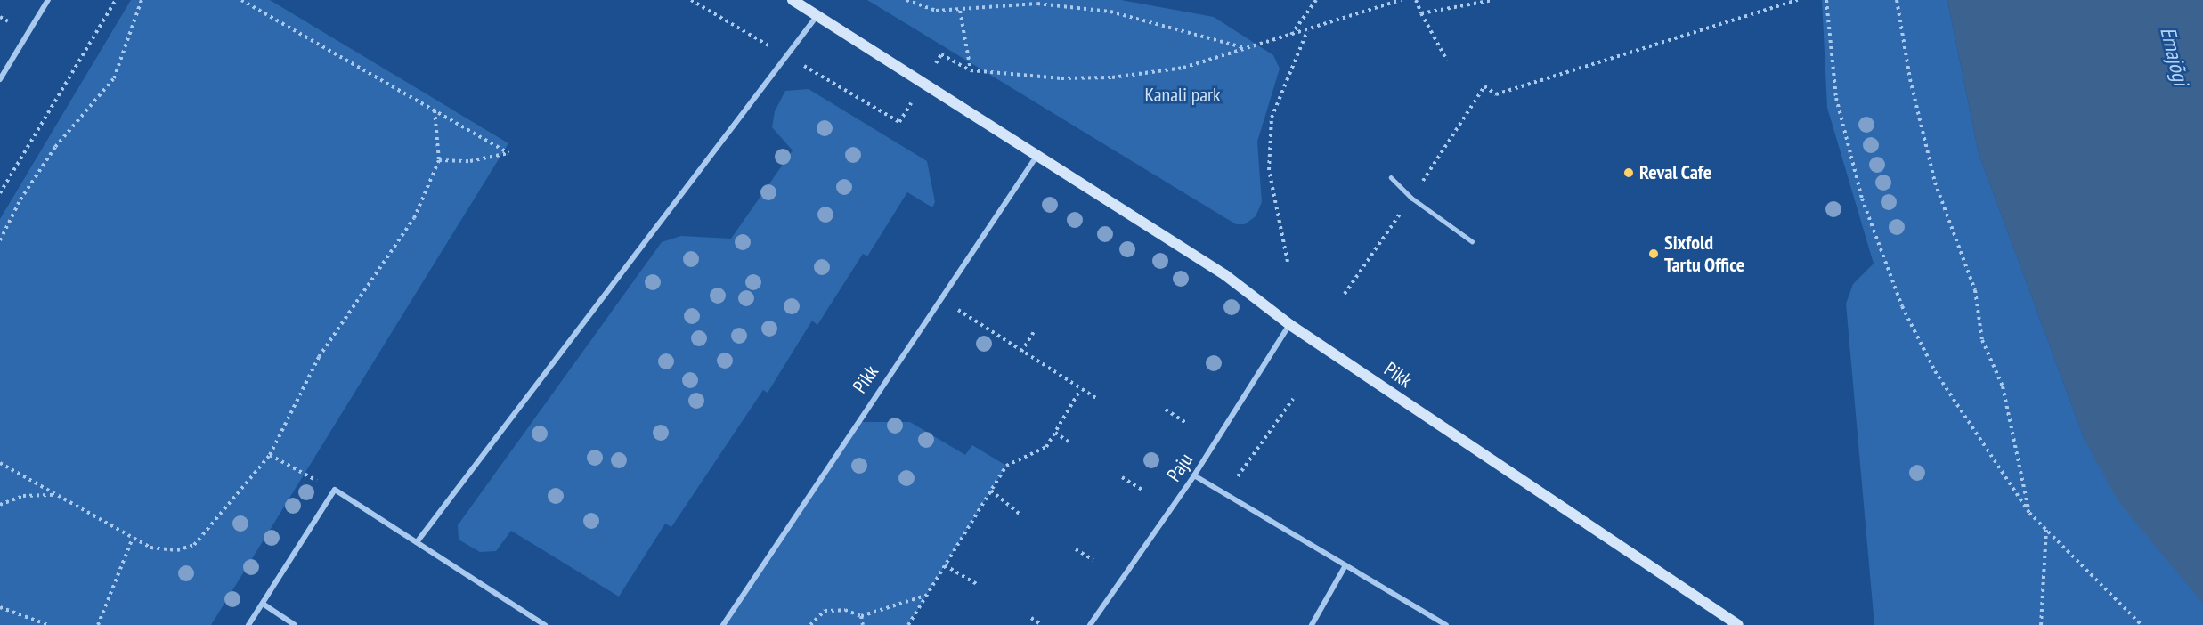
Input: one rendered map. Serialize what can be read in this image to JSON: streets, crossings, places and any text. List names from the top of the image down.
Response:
{
  "streets": {
    "street": ["Pikk", "Paju"]
  },
  "crossings": [
    ["Pikk", "Paju"]
  ],
  "water": ["Emajõgi"],
  "parks": ["Kanali park"],
  "places": ["Reval Cafe", "Sixfold Tartu Office"]
}
